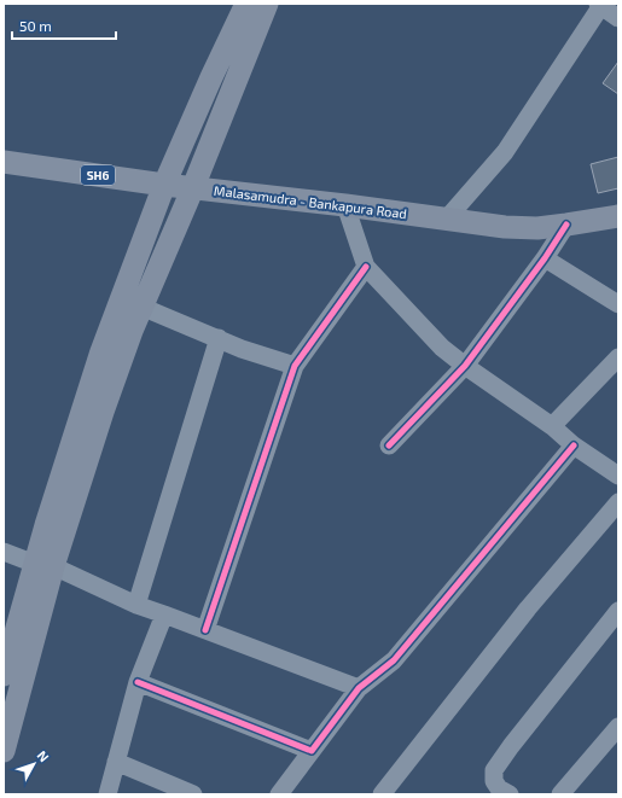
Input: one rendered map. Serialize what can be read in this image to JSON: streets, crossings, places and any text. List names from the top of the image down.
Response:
{
  "streets": {
    "main road": ["SH6", "Malasamudra - Bankapura Road"]
  },
  "scale_bar": "50 m",
  "north": "top right"
}
